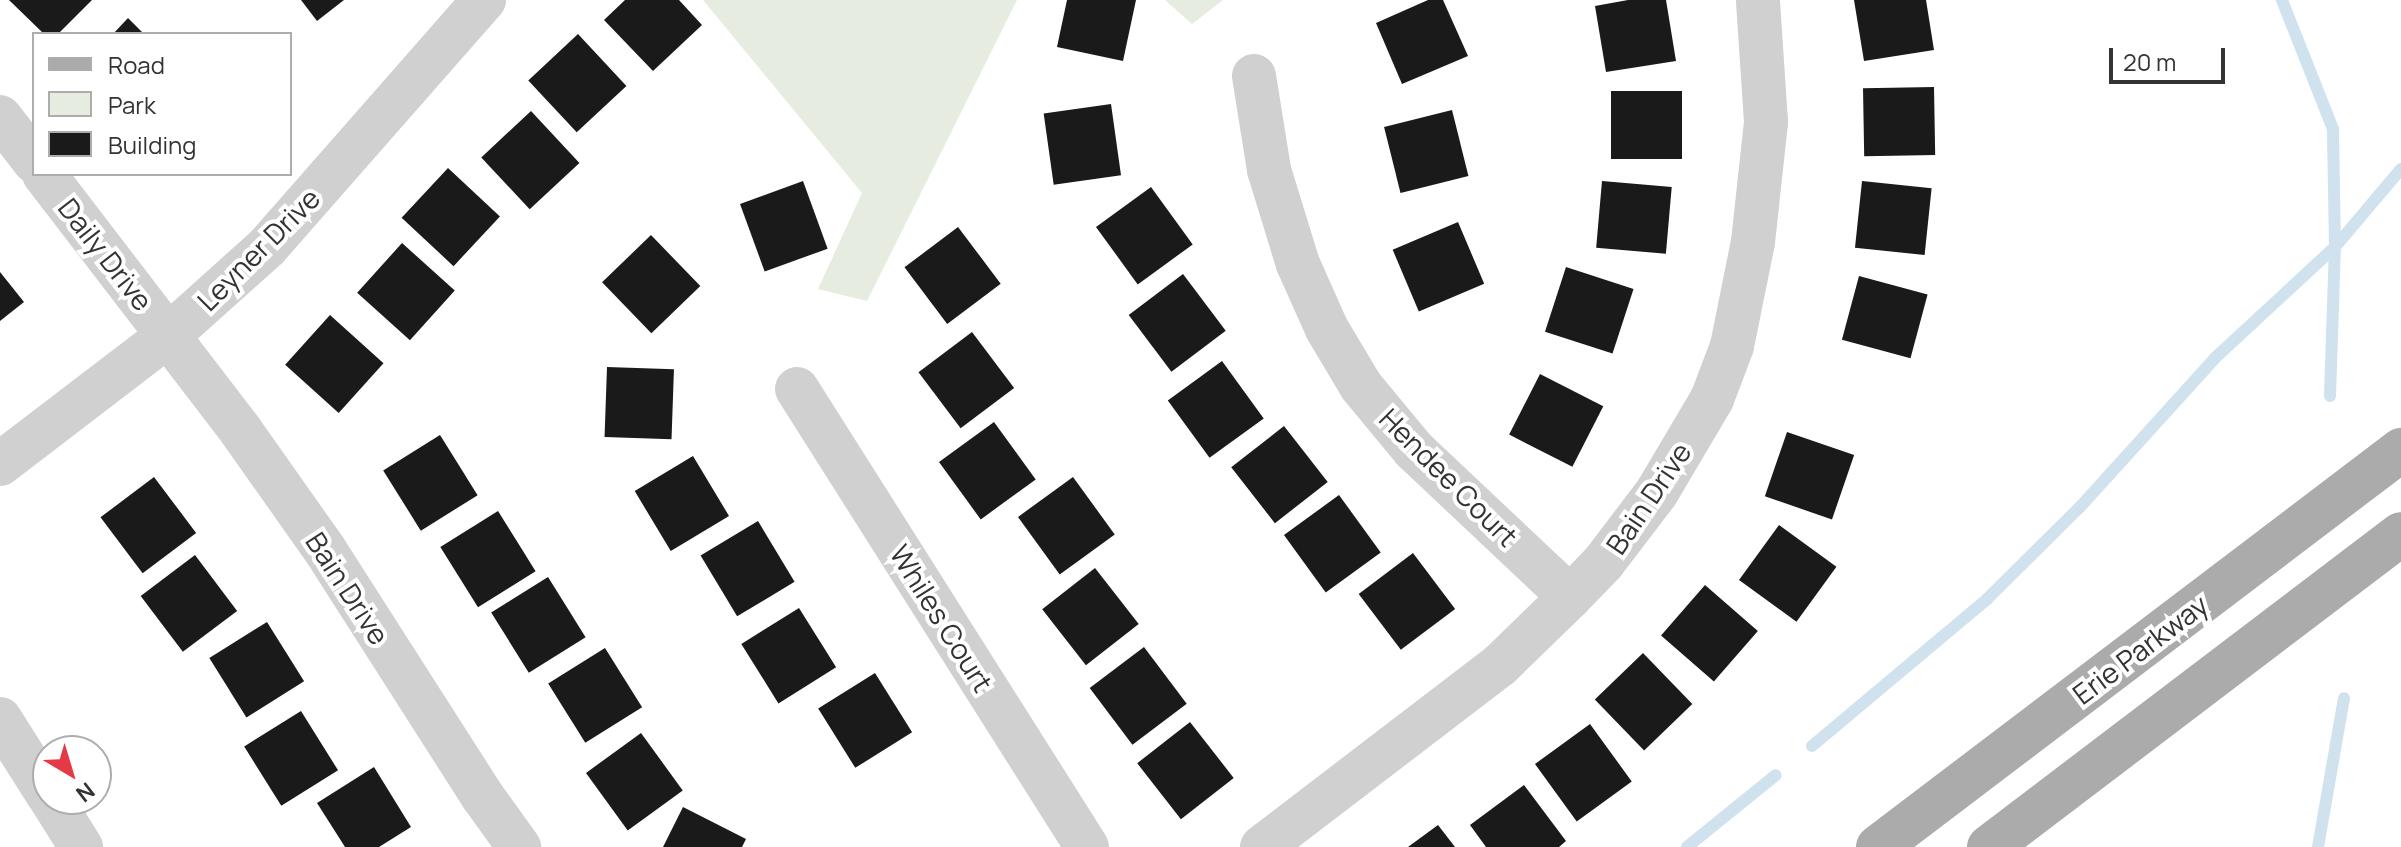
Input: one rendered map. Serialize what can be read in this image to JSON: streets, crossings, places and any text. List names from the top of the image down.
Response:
{
  "streets": {
    "main road": ["Erie Parkway"],
    "street": [
      "Leyner Drive",
      "Daily Drive",
      "Hendee Court",
      "Bain Drive",
      "Whiles Court"
    ]
  },
  "crossings": [
    ["Leyner Drive", "Daily Drive"],
    ["Leyner Drive", "Bain Drive"],
    ["Daily Drive", "Bain Drive"],
    ["Hendee Court", "Bain Drive"]
  ],
  "legend": ["Road", "Park", "Building"],
  "scale_bar": "20 m",
  "north": "bottom right"
}
